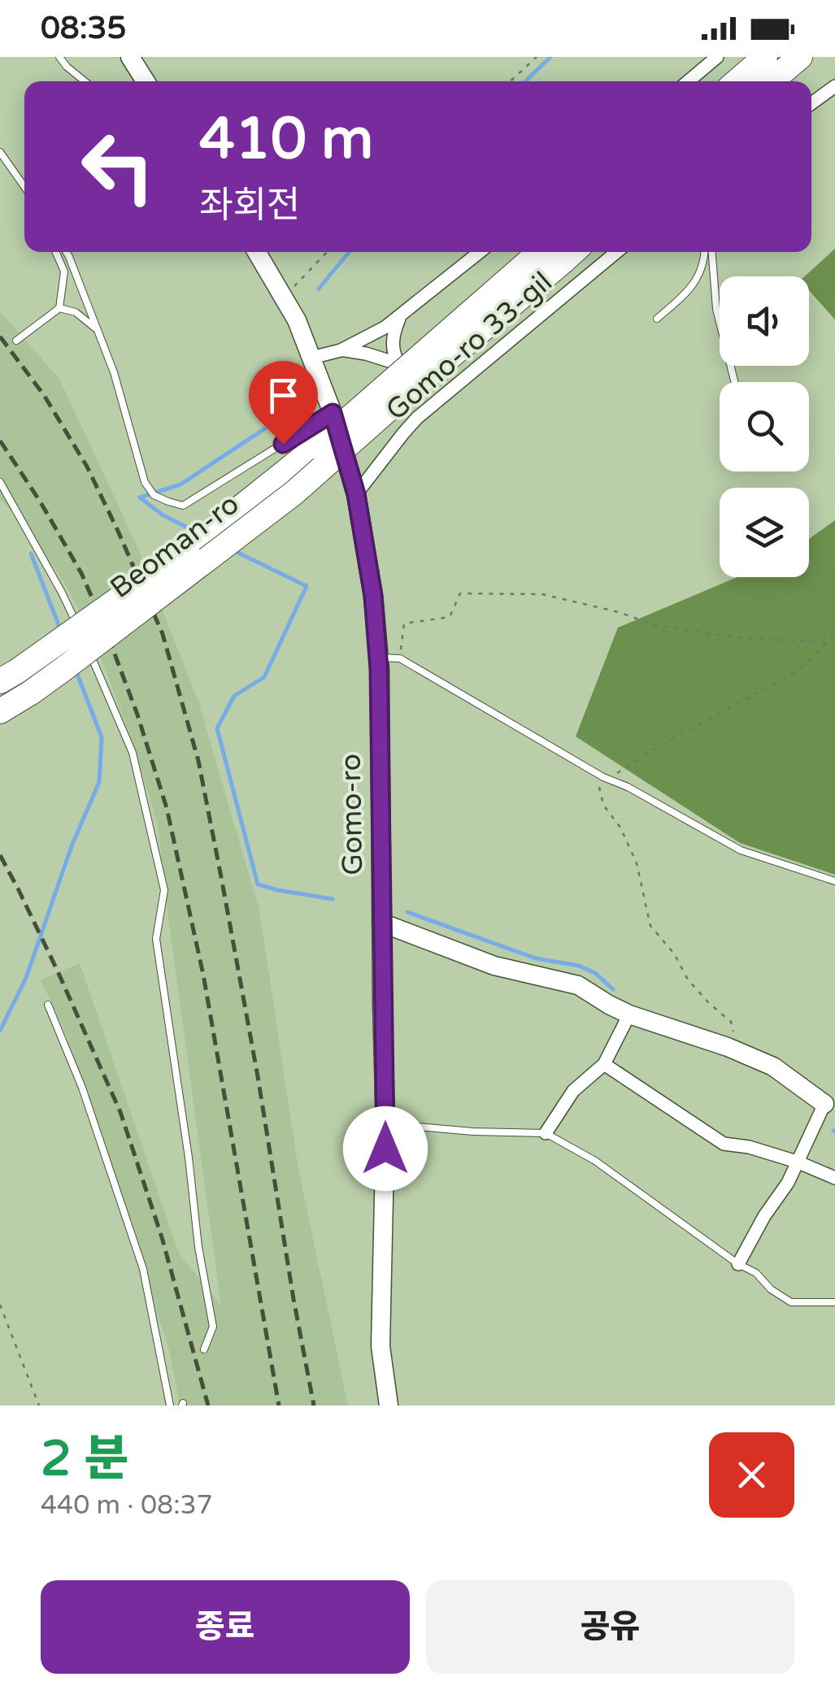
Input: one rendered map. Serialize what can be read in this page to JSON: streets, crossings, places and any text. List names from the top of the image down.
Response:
{
  "streets": {
    "highway": ["Beoman-ro"],
    "main road": ["Gomo-ro"],
    "street": ["Gomo-ro 33-gil"]
  },
  "crossings": [
    ["Gomo-ro 33-gil", "Gomo-ro"]
  ],
  "page": {
    "status": "08:35",
    "turn": ["410 m", "좌회전"],
    "heading": ["2 분", "440 m · 08:37"],
    "buttons": ["종료", "공유"]
  }
}
